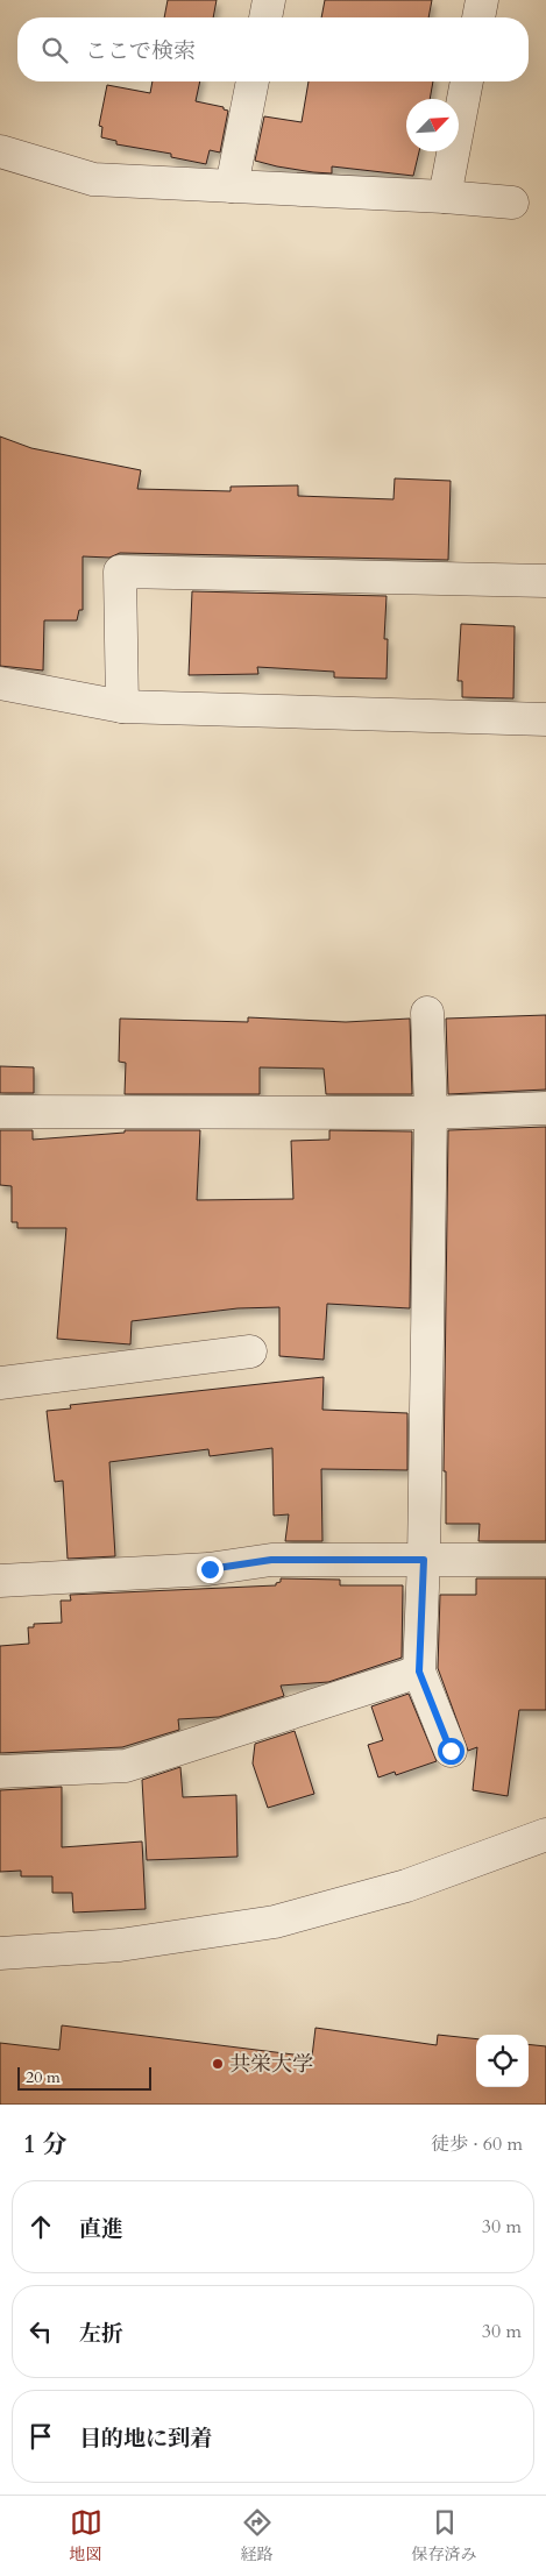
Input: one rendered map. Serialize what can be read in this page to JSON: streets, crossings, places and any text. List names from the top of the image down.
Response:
{
  "places": ["共栄大学"],
  "scale_bar": "20 m",
  "north": "top right",
  "page": {
    "search": "ここで検索",
    "scale": "20 m",
    "heading": ["1 分", "徒歩 · 60 m"],
    "list": [
      ["直進", "30 m"],
      ["左折", "30 m"],
      "目的地に到着"
    ],
    "nav": ["地図", "経路", "保存済み"]
  }
}
